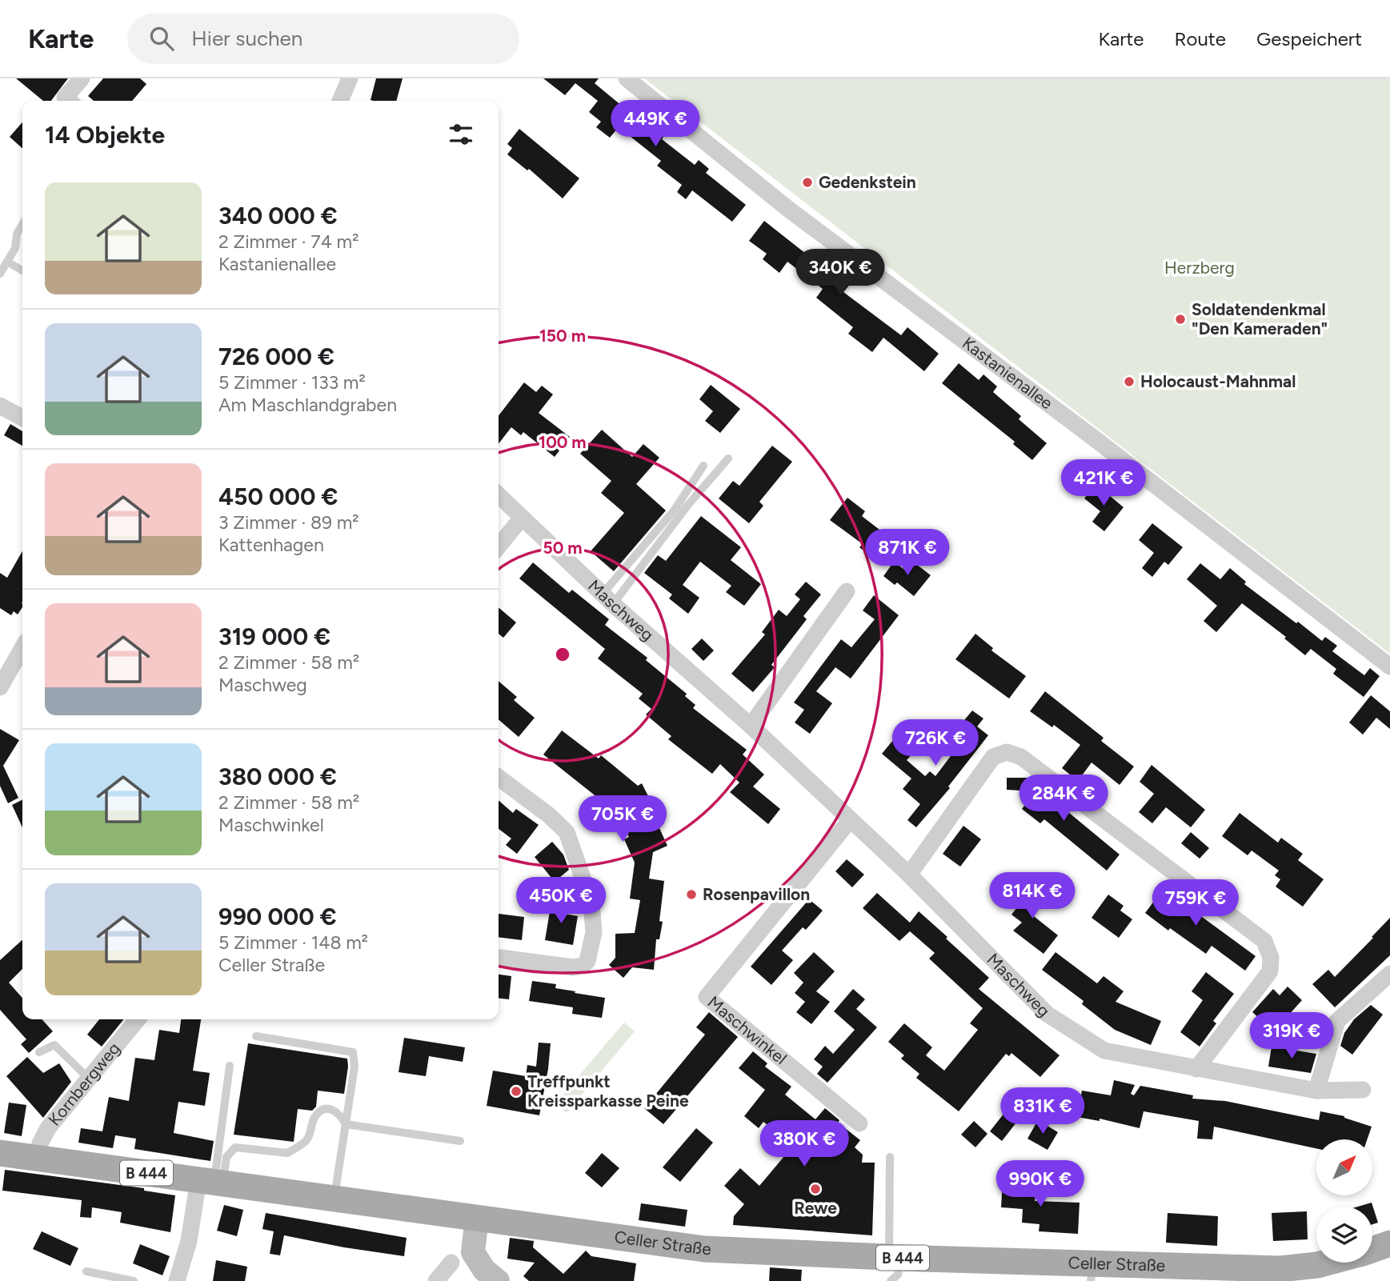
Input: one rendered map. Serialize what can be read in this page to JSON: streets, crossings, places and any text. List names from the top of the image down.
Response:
{
  "streets": {
    "main road": ["B 444", "Celler Straße"],
    "street": [
      "Kastanienallee",
      "Maschweg",
      "Maschwinkel",
      "Kornbergweg"
    ]
  },
  "crossings": [
    ["Maschweg", "Maschwinkel"],
    ["Kornbergweg", "Celler Straße"],
    ["B 444", "Celler Straße"]
  ],
  "parks": ["Herzberg"],
  "places": [
    "Gedenkstein",
    "Soldatendenkmal \"Den Kameraden\"",
    "Holocaust-Mahnmal",
    "Rosenpavillon",
    "Treffpunkt Kreissparkasse Peine",
    "Rewe"
  ],
  "north": "top right",
  "page": {
    "header": "Karte",
    "search": "Hier suchen",
    "nav": ["Karte", "Route", "Gespeichert"],
    "price": [
      "449K €",
      "340K €",
      "421K €",
      "871K €",
      "726K €",
      "284K €",
      "705K €",
      "814K €",
      "450K €",
      "759K €",
      "319K €",
      "831K €",
      "380K €",
      "990K €"
    ],
    "heading": "14 Objekte",
    "list": [
      {
        "name": "340 000 €",
        "note": "2 Zimmer · 74 m² · Kastanienallee"
      },
      {
        "name": "726 000 €",
        "note": "5 Zimmer · 133 m² · Am Maschlandgraben"
      },
      {
        "name": "450 000 €",
        "note": "3 Zimmer · 89 m² · Kattenhagen"
      },
      {
        "name": "319 000 €",
        "note": "2 Zimmer · 58 m² · Maschweg"
      },
      {
        "name": "380 000 €",
        "note": "2 Zimmer · 58 m² · Maschwinkel"
      },
      {
        "name": "990 000 €",
        "note": "5 Zimmer · 148 m² · Celler Straße"
      }
    ]
  },
  "rings": ["150 m", "100 m", "50 m"]
}
